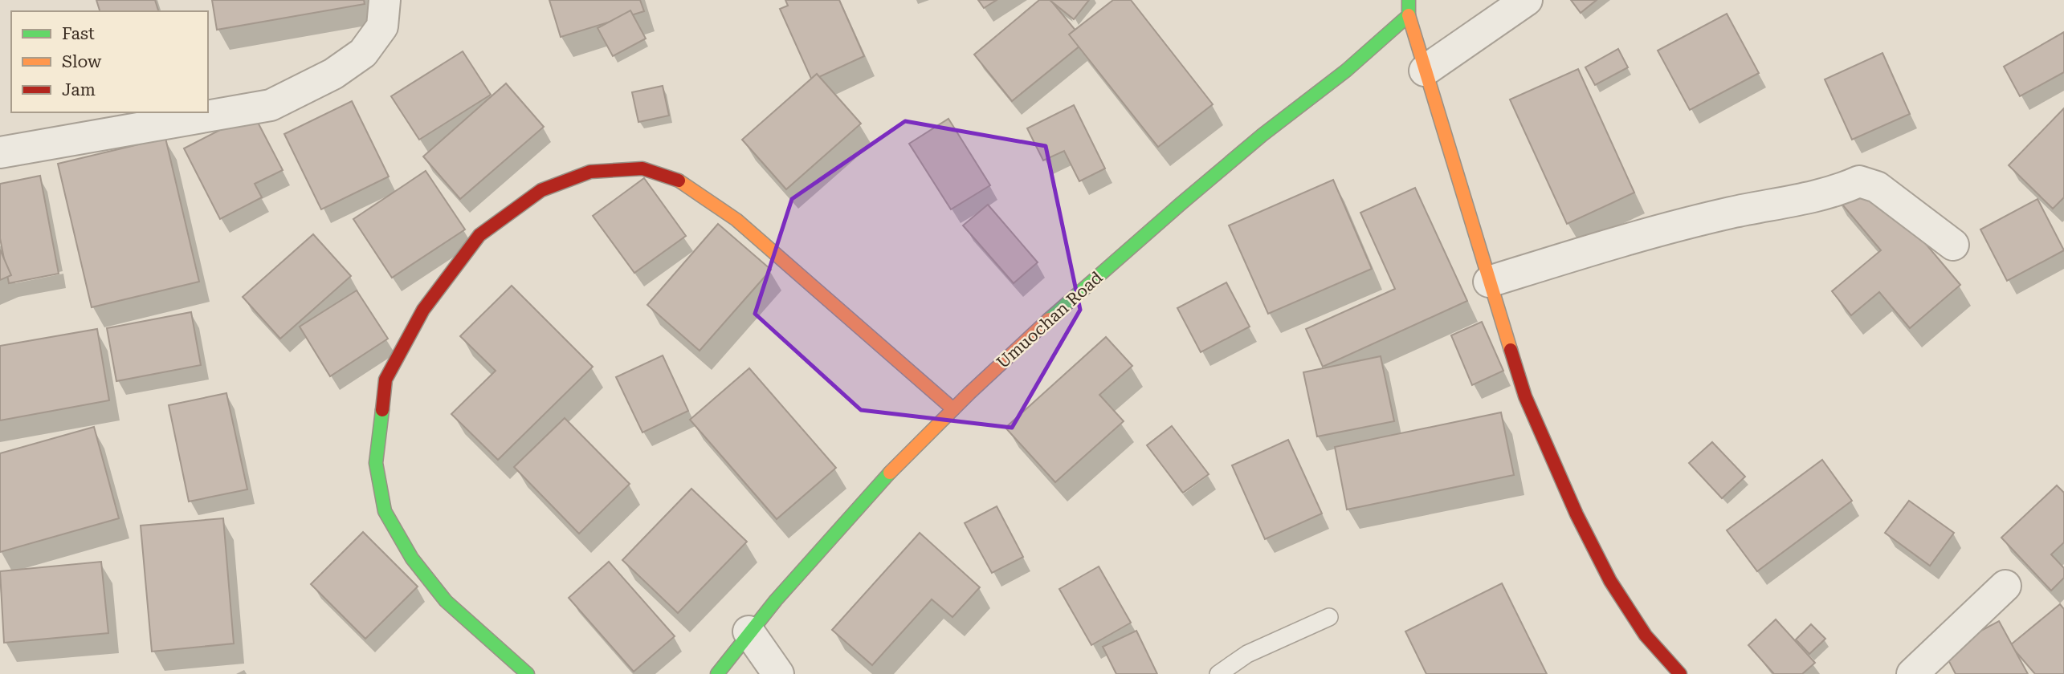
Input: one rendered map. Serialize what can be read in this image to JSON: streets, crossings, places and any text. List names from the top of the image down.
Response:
{
  "streets": {
    "street": ["Umuochan Road"]
  },
  "legend": ["Fast", "Slow", "Jam"]
}
